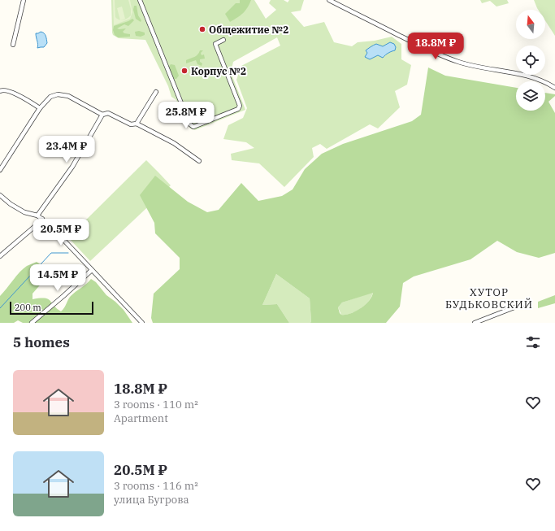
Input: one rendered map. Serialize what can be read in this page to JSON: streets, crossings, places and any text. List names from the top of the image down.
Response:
{
  "districts": ["ХУТОР БУДЬКОВСКИЙ"],
  "places": ["Общежитие №2", "Корпус №2"],
  "scale_bar": "200 m",
  "north": "top",
  "page": {
    "price": [
      "18.8M ₽",
      "25.8M ₽",
      "23.4M ₽",
      "20.5M ₽",
      "14.5M ₽"
    ],
    "scale": "200 m",
    "heading": "5 homes",
    "list": [
      {
        "name": "18.8M ₽",
        "note": "3 rooms · 110 m² · Apartment"
      },
      {
        "name": "20.5M ₽",
        "note": "3 rooms · 116 m² · улица Бугрова"
      }
    ]
  }
}
